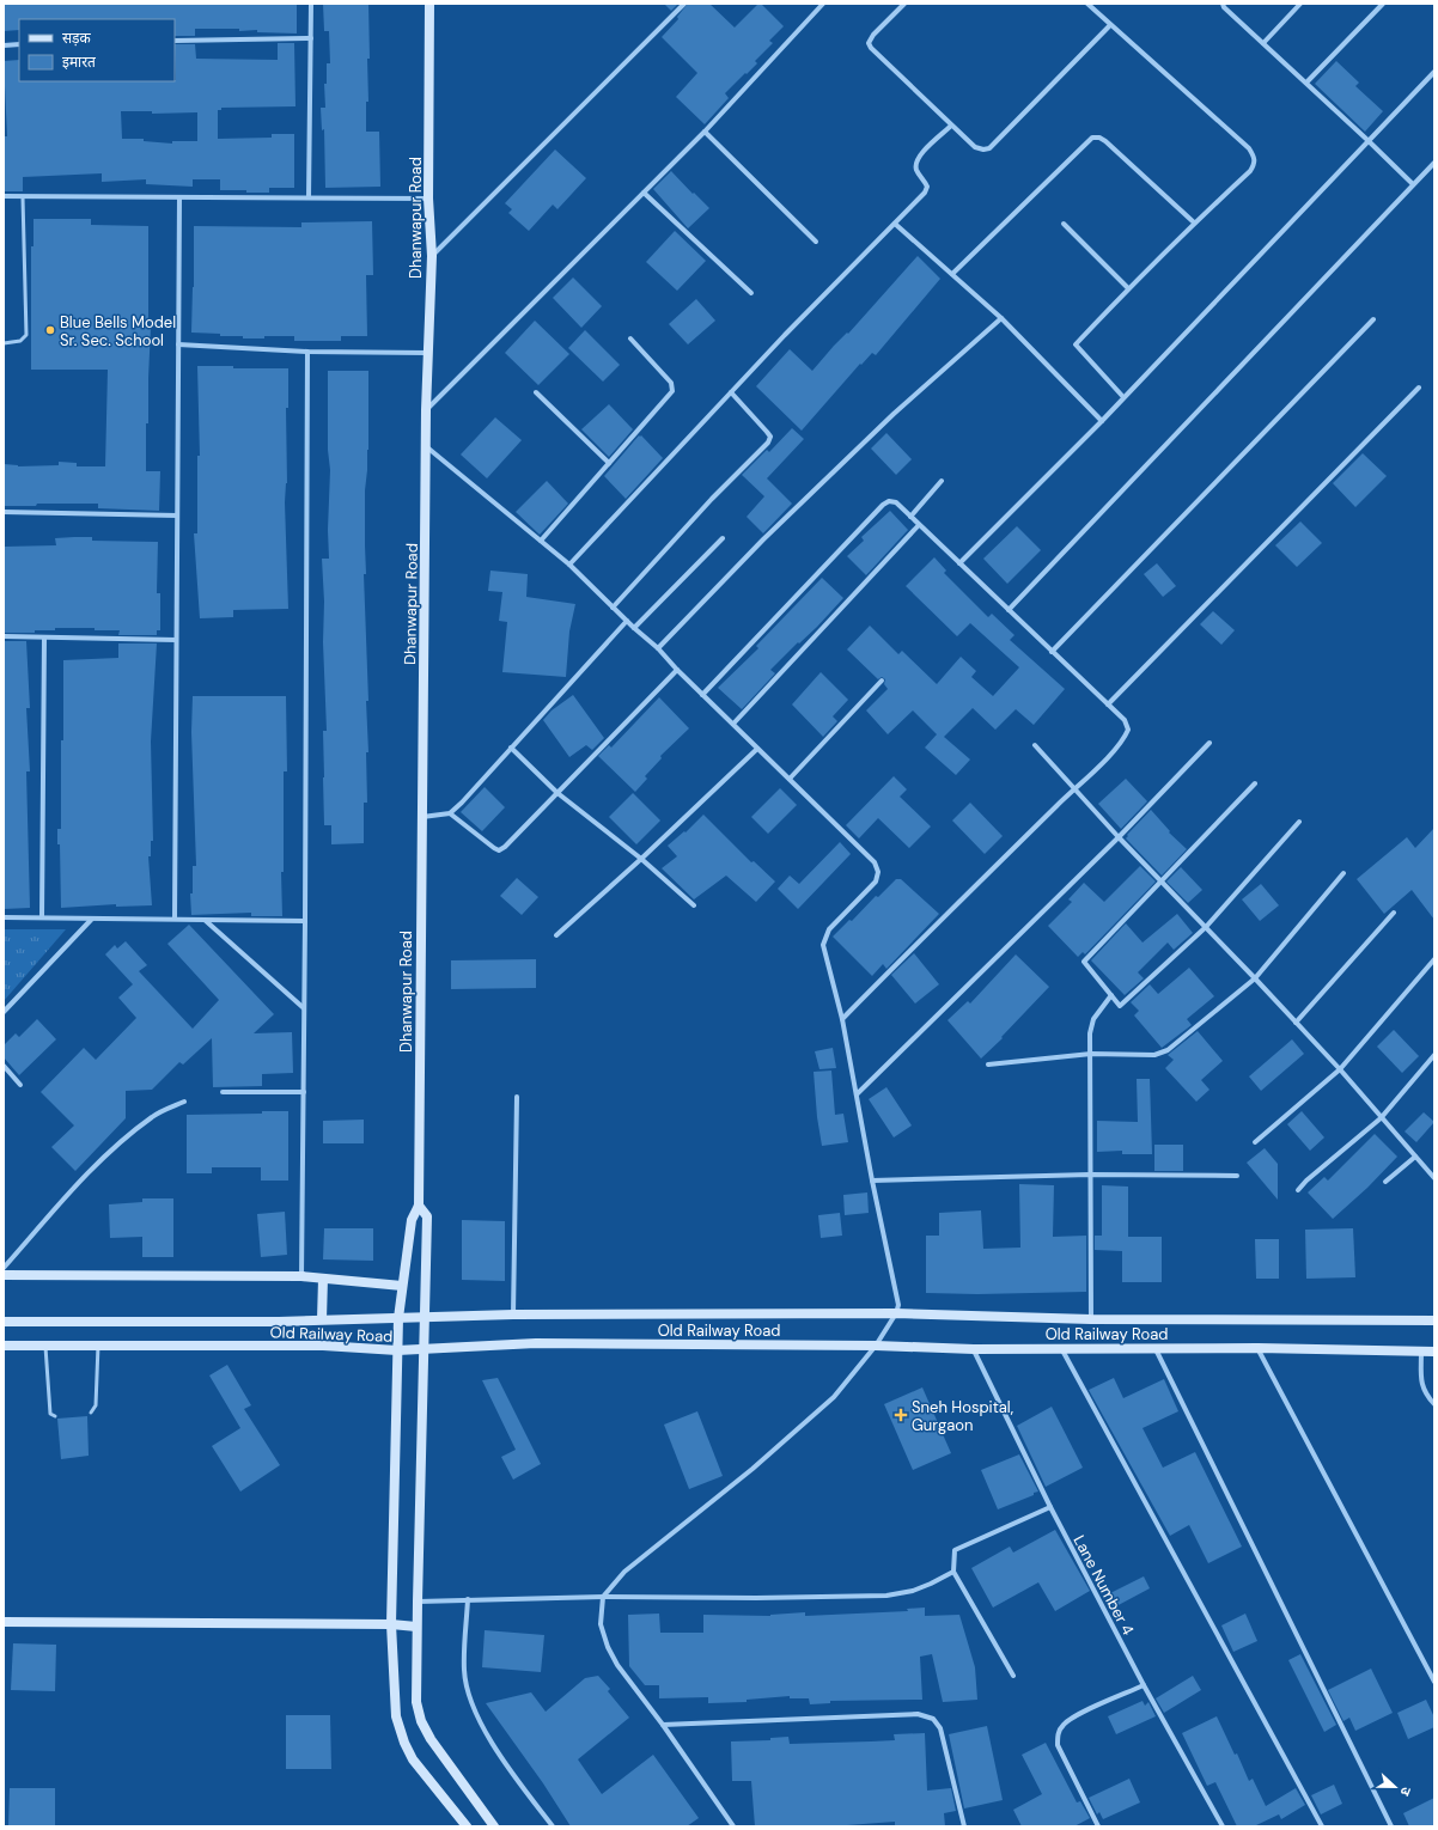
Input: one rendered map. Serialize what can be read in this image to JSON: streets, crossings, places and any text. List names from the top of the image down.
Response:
{
  "streets": {
    "street": ["Dhanwapur Road", "Old Railway Road", "Lane Number 4"]
  },
  "crossings": [
    ["Dhanwapur Road", "Old Railway Road"],
    ["Old Railway Road", "Lane Number 4"]
  ],
  "places": {
    "other": ["Blue Bells Model Sr. Sec. School"],
    "health": ["Sneh Hospital, Gurgaon"]
  },
  "legend": ["सड़क", "इमारत"],
  "north": "right"
}
